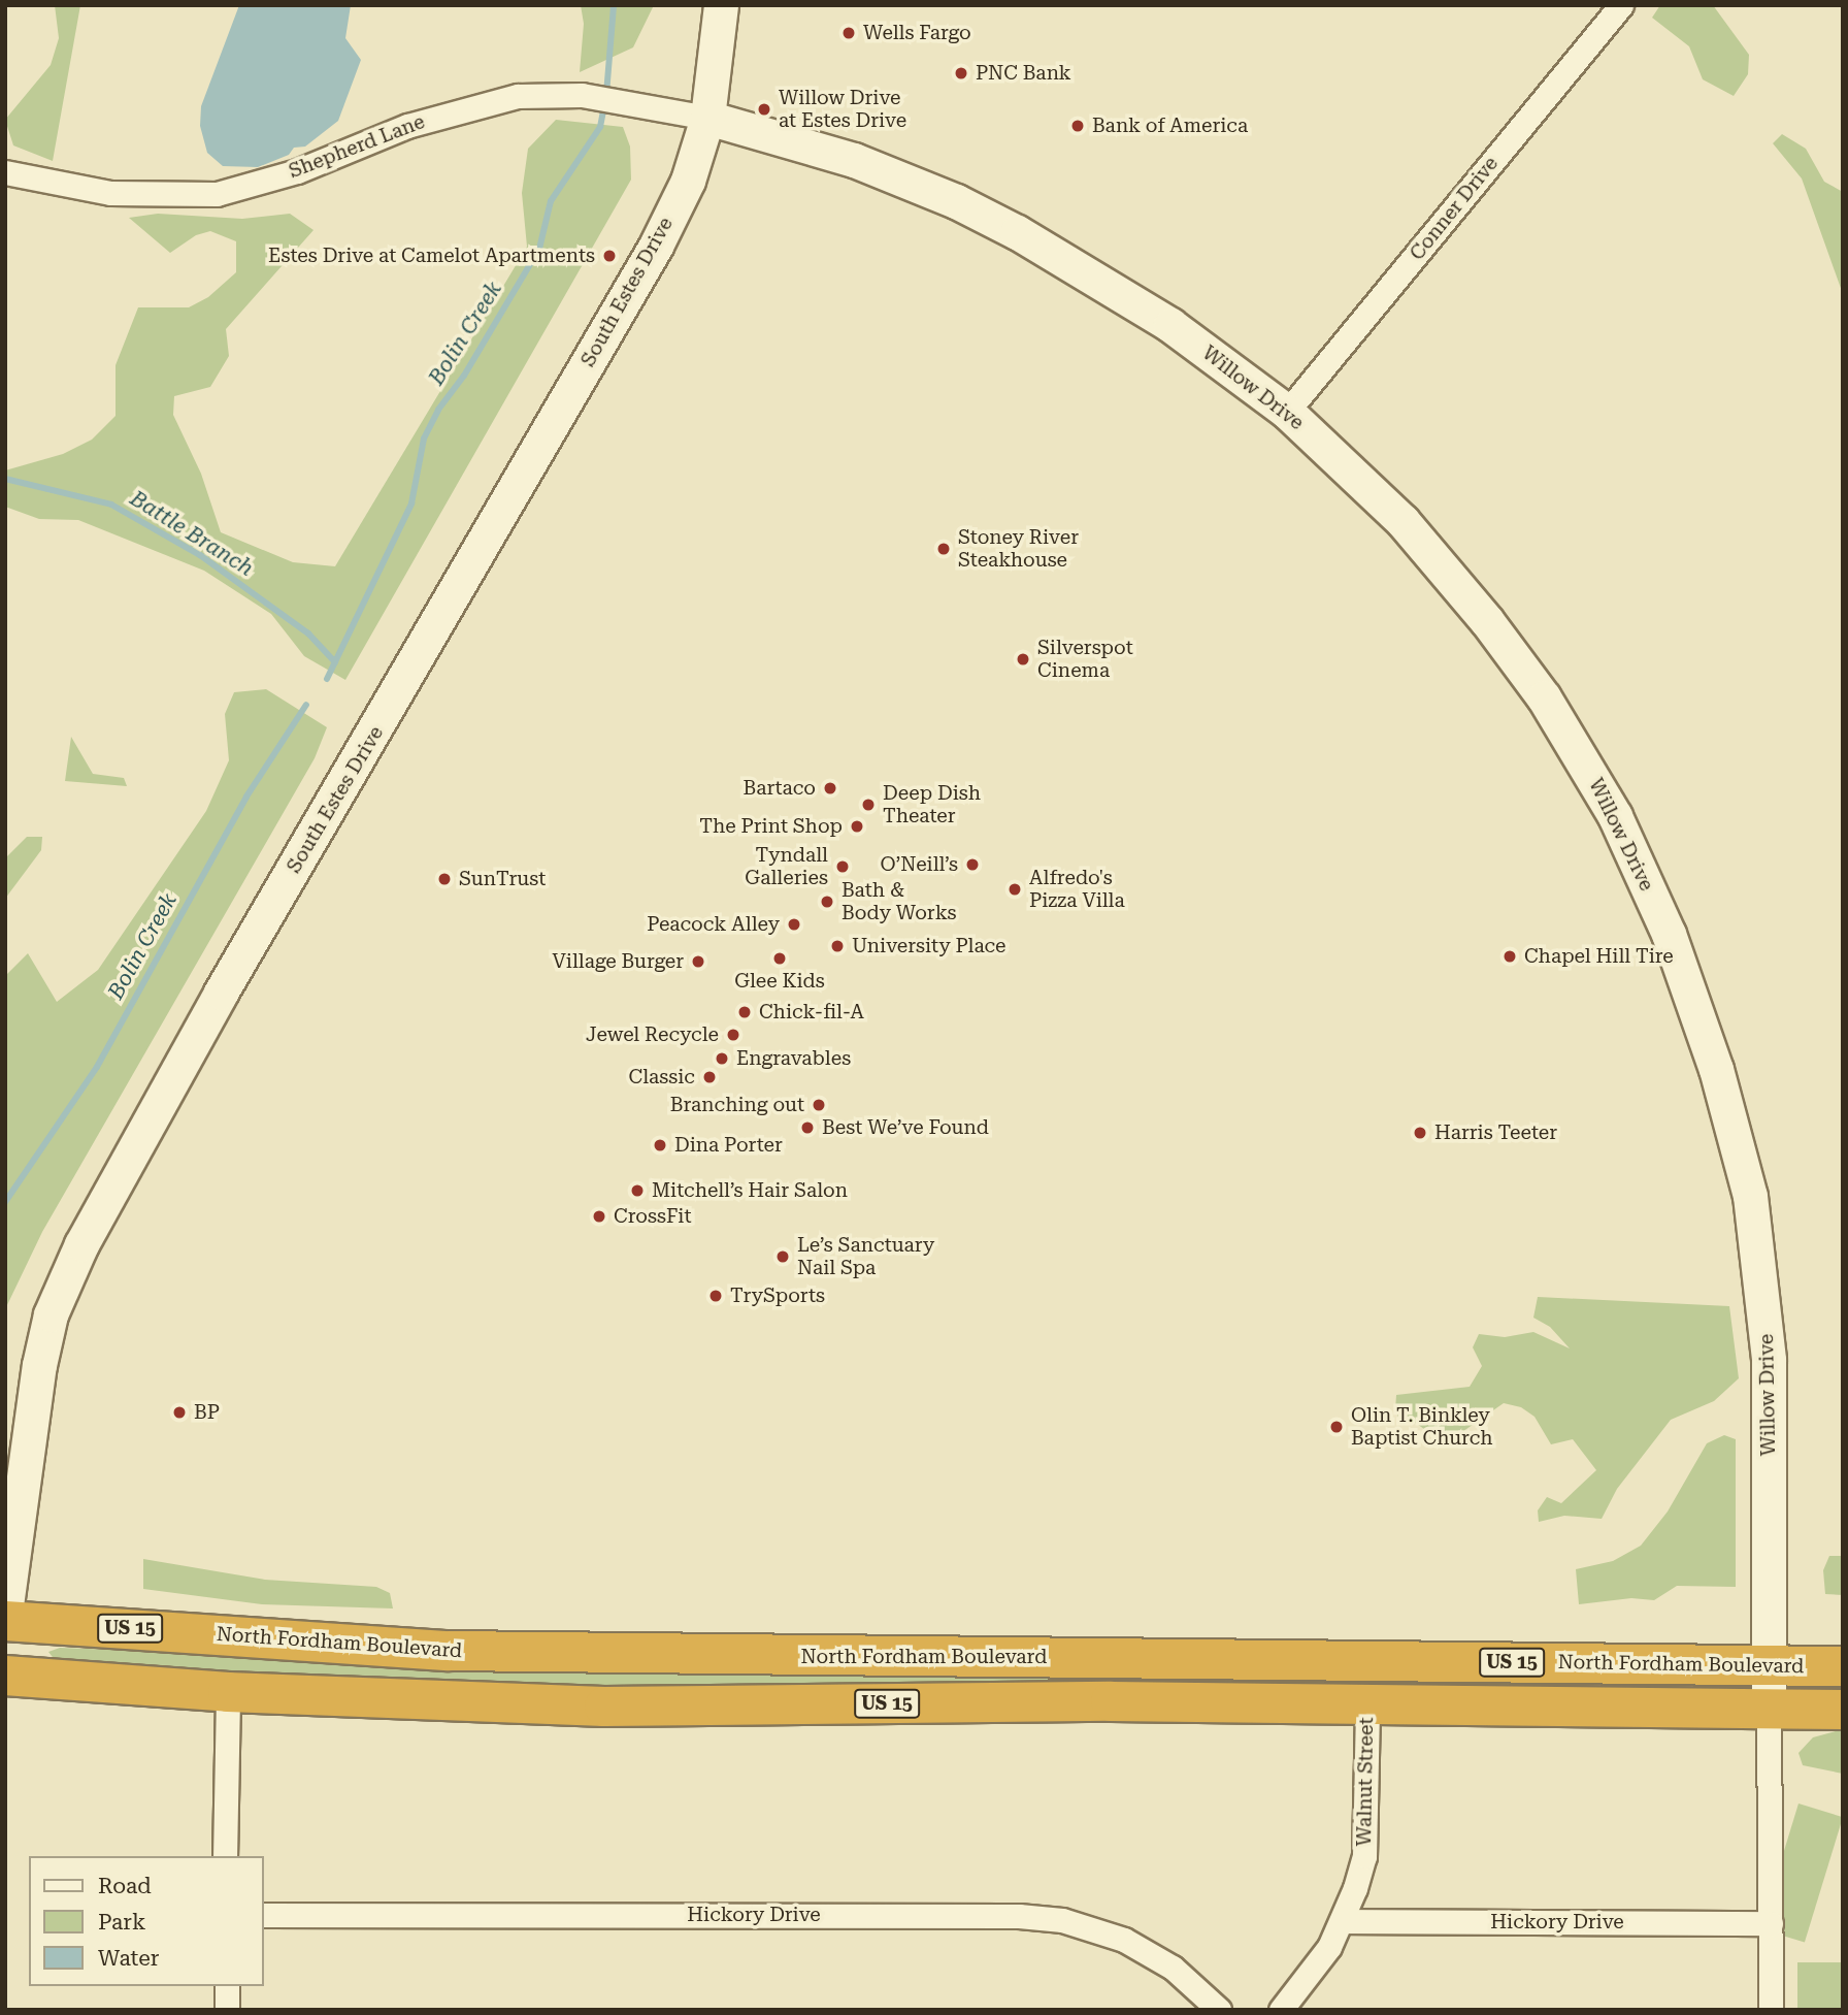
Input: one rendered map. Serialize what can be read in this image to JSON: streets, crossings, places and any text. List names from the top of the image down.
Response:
{
  "streets": {
    "highway": ["US 15", "North Fordham Boulevard"],
    "street": [
      "Shepherd Lane",
      "Conner Drive",
      "South Estes Drive",
      "Willow Drive",
      "Walnut Street",
      "Hickory Drive"
    ]
  },
  "crossings": [
    ["Shepherd Lane", "South Estes Drive"],
    ["Shepherd Lane", "Willow Drive"],
    ["Conner Drive", "Willow Drive"],
    ["South Estes Drive", "Willow Drive"],
    ["Willow Drive", "US 15"],
    ["Willow Drive", "North Fordham Boulevard"],
    ["Willow Drive", "Hickory Drive"],
    ["US 15", "Walnut Street"],
    ["Walnut Street", "Hickory Drive"]
  ],
  "water": ["Bolin Creek", "Battle Branch"],
  "places": [
    "Wells Fargo",
    "PNC Bank",
    "Willow Drive at Estes Drive",
    "Bank of America",
    "Estes Drive at Camelot Apartments",
    "Stoney River Steakhouse",
    "Silverspot Cinema",
    "Bartaco",
    "Deep Dish Theater",
    "The Print Shop",
    "O’Neill’s",
    "Tyndall Galleries",
    "SunTrust",
    "Alfredo's Pizza Villa",
    "Bath & Body Works",
    "Peacock Alley",
    "University Place",
    "Chapel Hill Tire",
    "Glee Kids",
    "Village Burger",
    "Chick-fil-A",
    "Jewel Recycle",
    "Engravables",
    "Classic",
    "Branching out",
    "Best We’ve Found",
    "Harris Teeter",
    "Dina Porter",
    "Mitchell’s Hair Salon",
    "CrossFit",
    "Le’s Sanctuary Nail Spa",
    "TrySports",
    "BP",
    "Olin T. Binkley Baptist Church"
  ],
  "legend": ["Road", "Park", "Water"]
}
